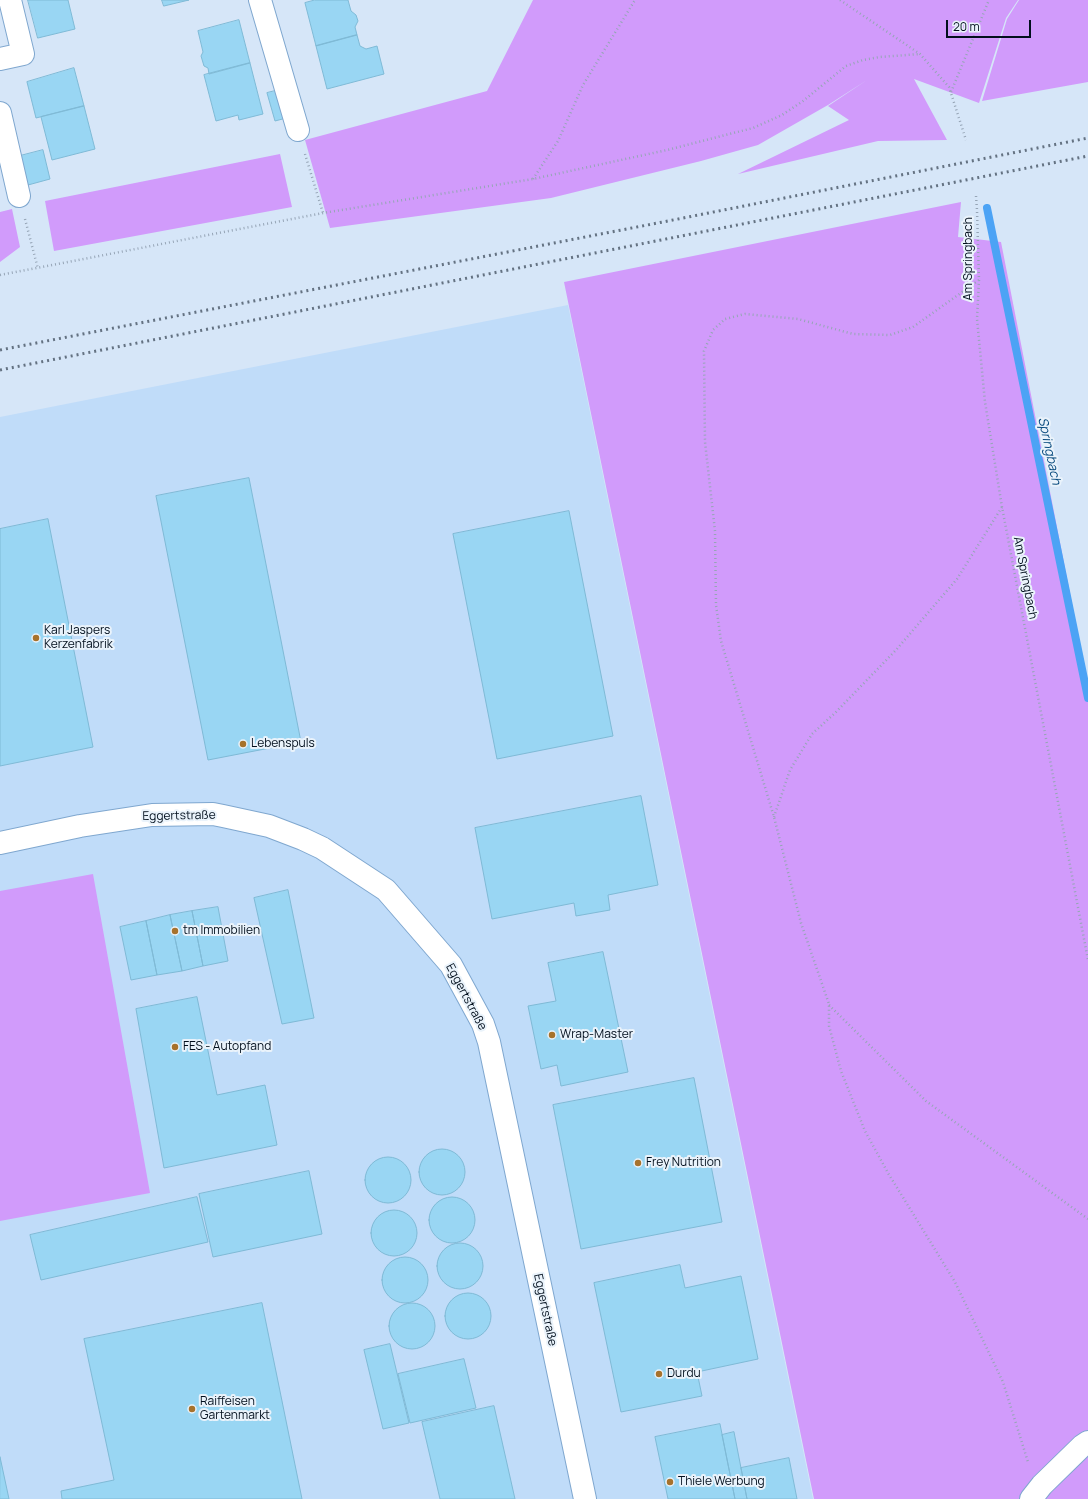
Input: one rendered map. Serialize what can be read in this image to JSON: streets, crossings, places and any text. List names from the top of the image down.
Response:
{
  "streets": {
    "street": ["Eggertstraße"],
    "path": ["Am Springbach"]
  },
  "water": ["Springbach"],
  "places": [
    "Karl Jaspers Kerzenfabrik",
    "Lebenspuls",
    "tm Immobilien",
    "Wrap-Master",
    "FES - Autopfand",
    "Frey Nutrition",
    "Durdu",
    "Raiffeisen Gartenmarkt",
    "Thiele Werbung"
  ],
  "scale_bar": "20 m"
}
